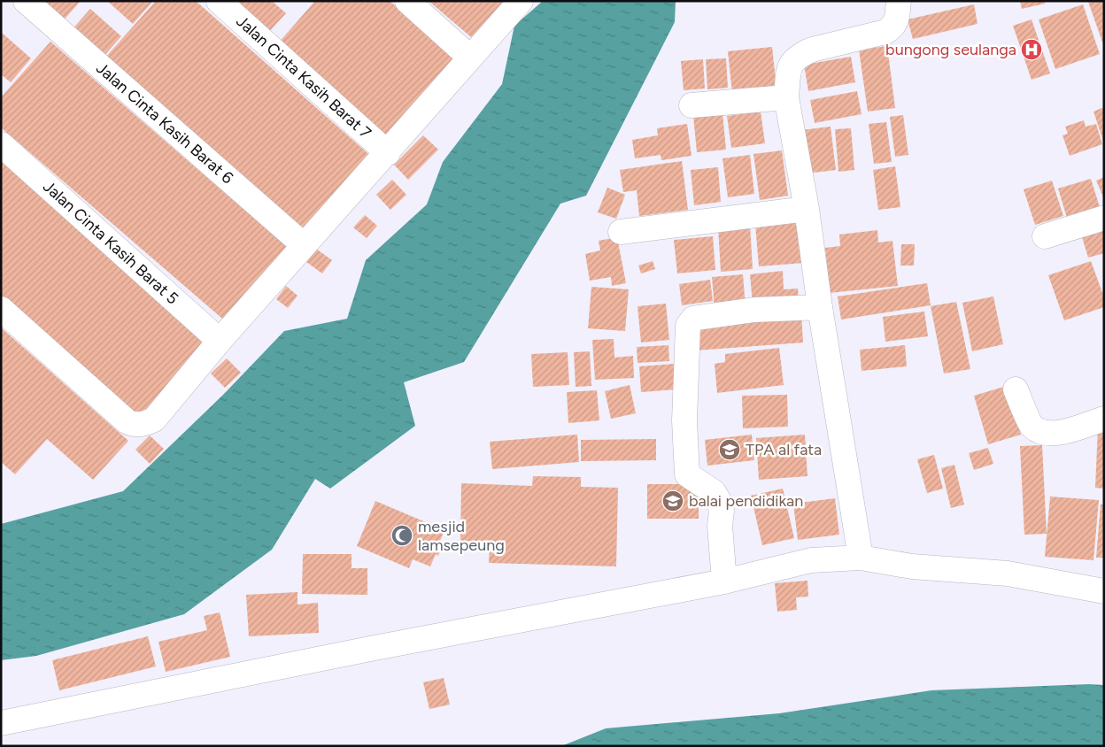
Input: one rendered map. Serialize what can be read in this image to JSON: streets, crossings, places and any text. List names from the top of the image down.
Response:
{
  "streets": {
    "street": ["Jalan Cinta Kasih Barat 7", "Jalan Cinta Kasih Barat 6", "Jalan Cinta Kasih Barat 5"]
  },
  "places": {
    "hospital": ["bungong seulanga"],
    "school or university": ["TPA al fata", "balai pendidikan"],
    "mosque": ["mesjid lamsepeung"]
  }
}
